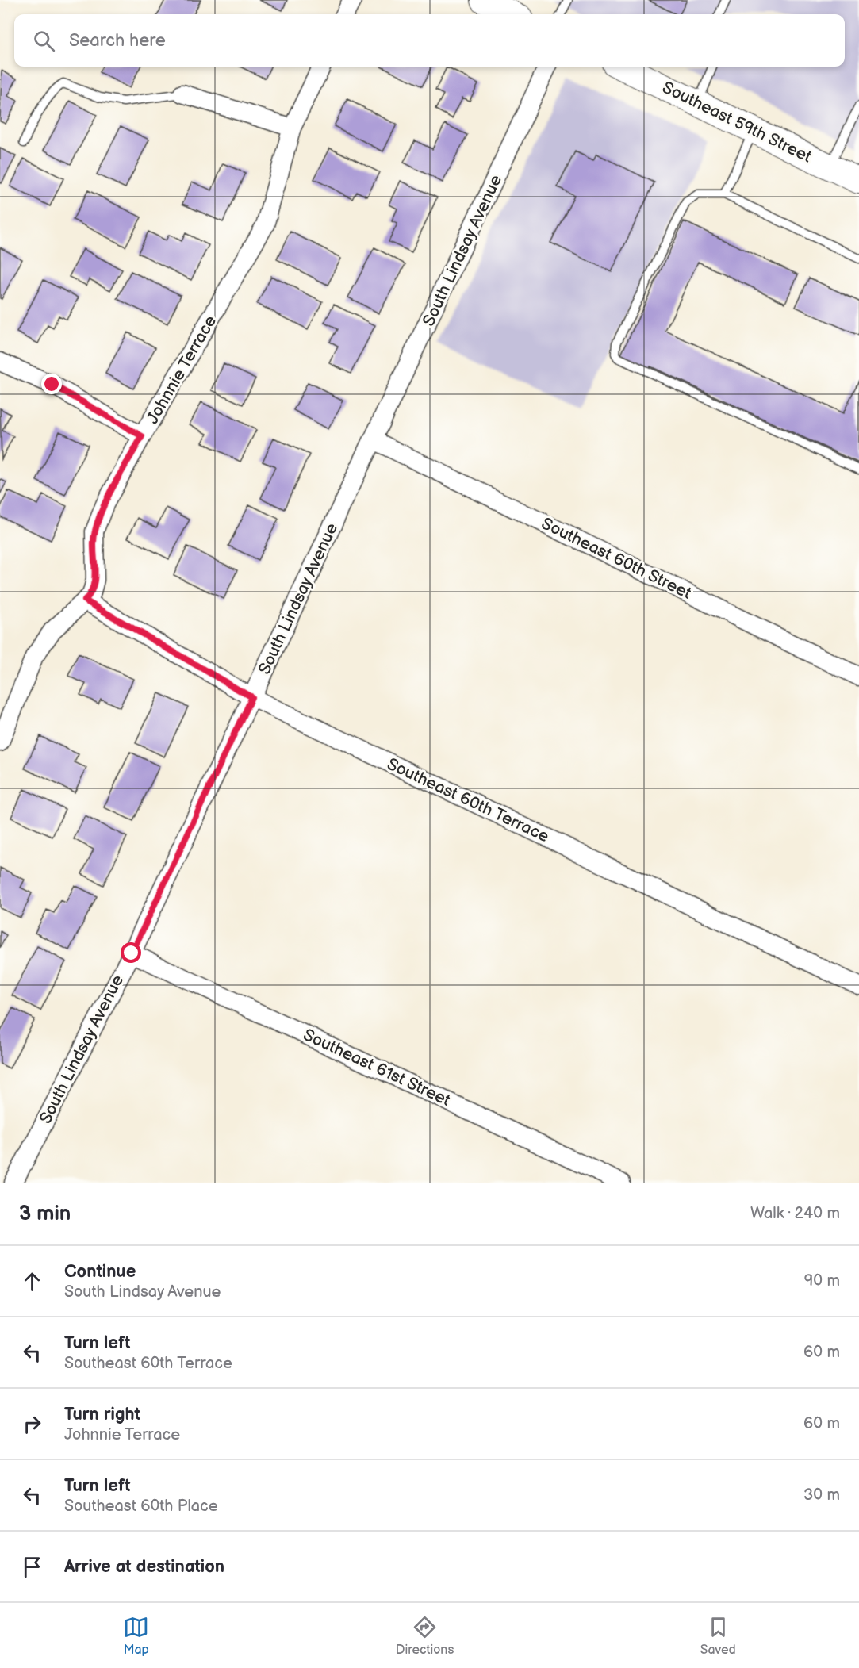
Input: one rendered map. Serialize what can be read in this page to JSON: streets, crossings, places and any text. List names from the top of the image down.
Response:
{
  "streets": {
    "main road": ["Southeast 59th Street"],
    "street": [
      "South Lindsay Avenue",
      "Johnnie Terrace",
      "Southeast 60th Street",
      "Southeast 60th Terrace",
      "Southeast 61st Street"
    ]
  },
  "crossings": [
    ["South Lindsay Avenue", "Southeast 60th Street"],
    ["South Lindsay Avenue", "Southeast 60th Terrace"],
    ["South Lindsay Avenue", "Southeast 61st Street"],
    ["Johnnie Terrace", "Southeast 60th Terrace"]
  ],
  "page": {
    "search": "Search here",
    "heading": ["3 min", "Walk · 240 m"],
    "list": [
      ["Continue", "South Lindsay Avenue", "90 m"],
      ["Turn left", "Southeast 60th Terrace", "60 m"],
      ["Turn right", "Johnnie Terrace", "60 m"],
      ["Turn left", "Southeast 60th Place", "30 m"],
      "Arrive at destination"
    ],
    "nav": ["Map", "Directions", "Saved"]
  }
}
